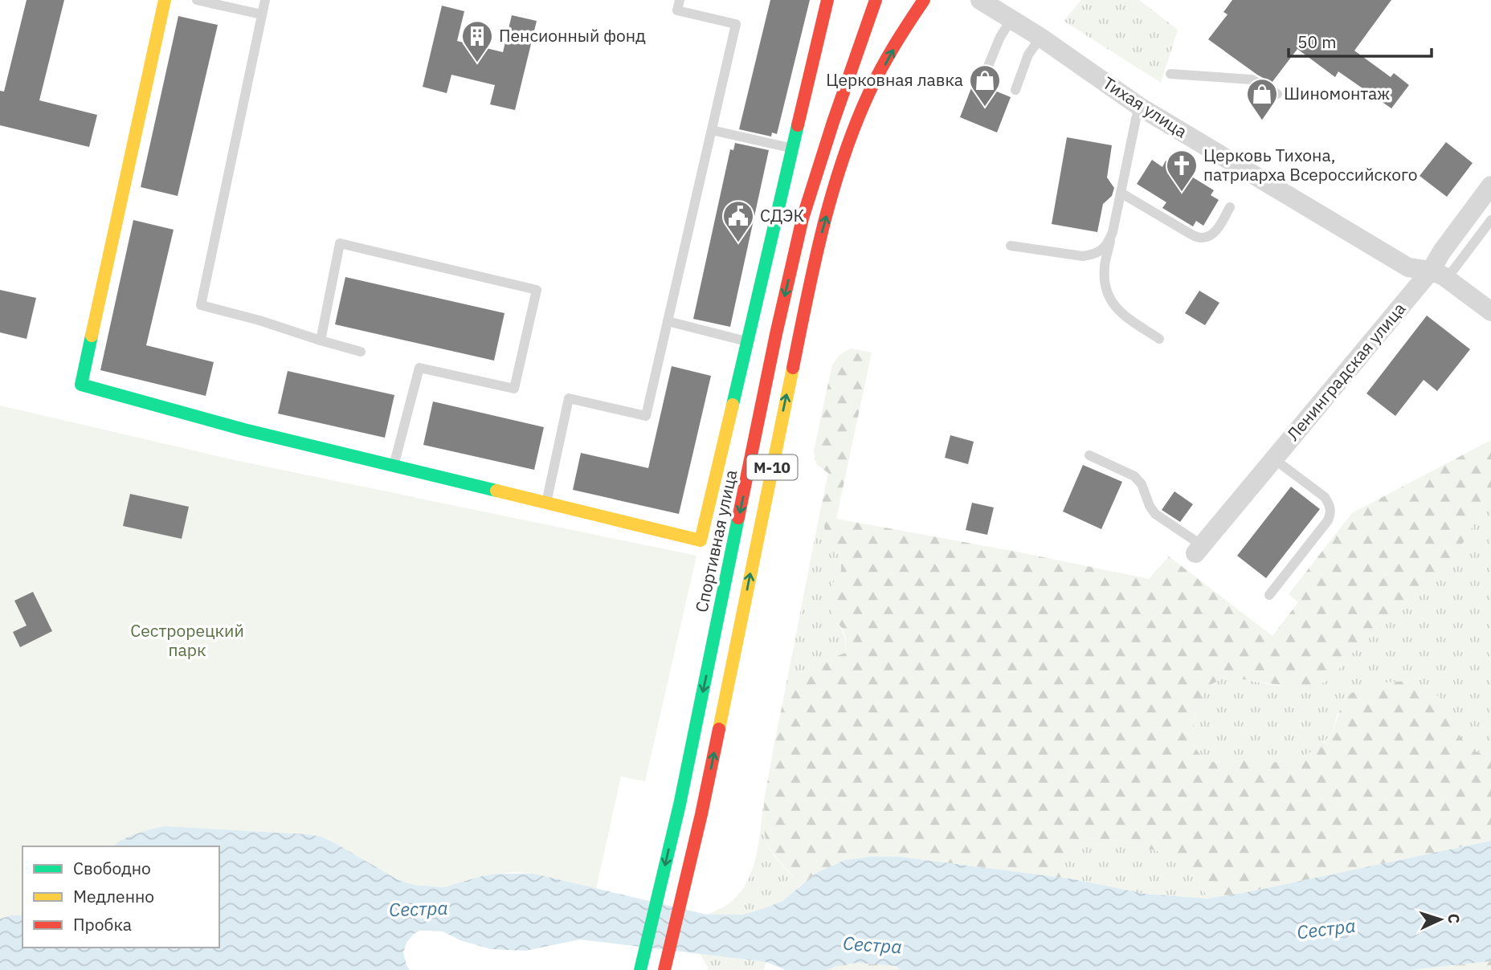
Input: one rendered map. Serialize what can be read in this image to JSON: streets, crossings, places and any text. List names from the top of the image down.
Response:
{
  "streets": {
    "main road": ["М-10", "Спортивная улица"],
    "street": ["Тихая улица", "Ленинградская улица"]
  },
  "crossings": [
    ["Тихая улица", "Ленинградская улица"]
  ],
  "water": ["Сестра"],
  "parks": ["Сестрорецкий парк"],
  "places": {
    "building": ["Пенсионный фонд"],
    "shop": ["Церковная лавка", "Шиномонтаж"],
    "church": ["Церковь Тихона, патриарха Всероссийского"],
    "public building": ["СДЭК"]
  },
  "legend": ["Свободно", "Медленно", "Пробка"],
  "scale_bar": "50 m",
  "north": "right"
}
